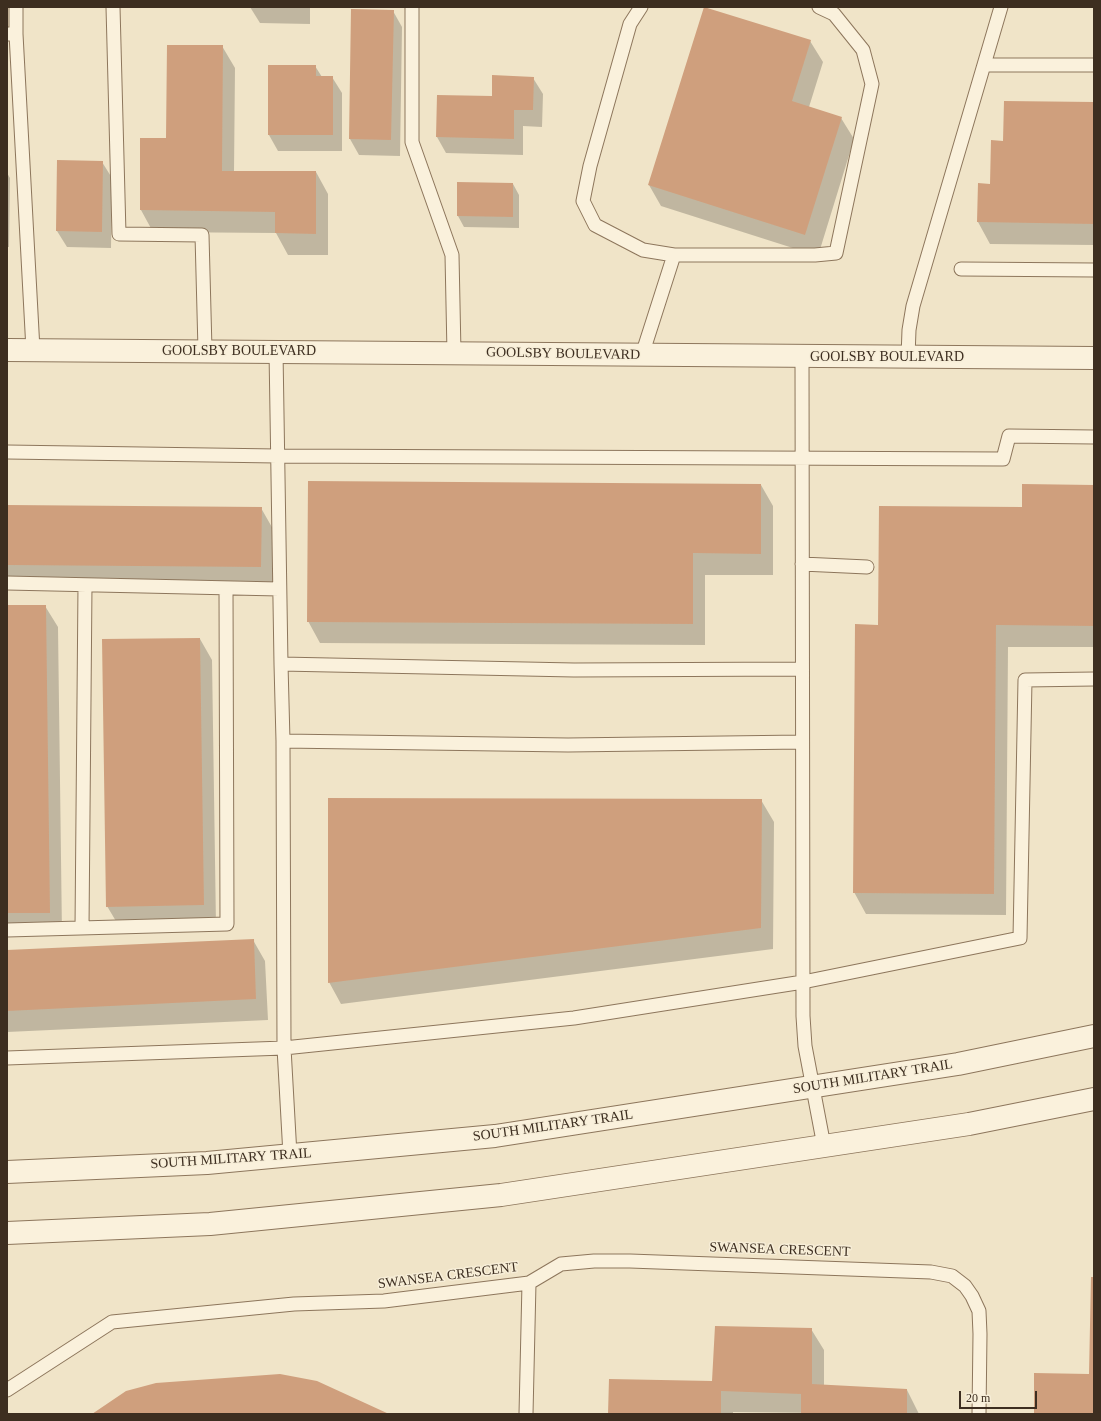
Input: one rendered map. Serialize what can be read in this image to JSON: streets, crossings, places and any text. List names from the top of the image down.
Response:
{
  "streets": {
    "street": ["GOOLSBY BOULEVARD", "SOUTH MILITARY TRAIL"],
    "lane": ["SWANSEA CRESCENT"]
  },
  "scale_bar": "20 m"
}
